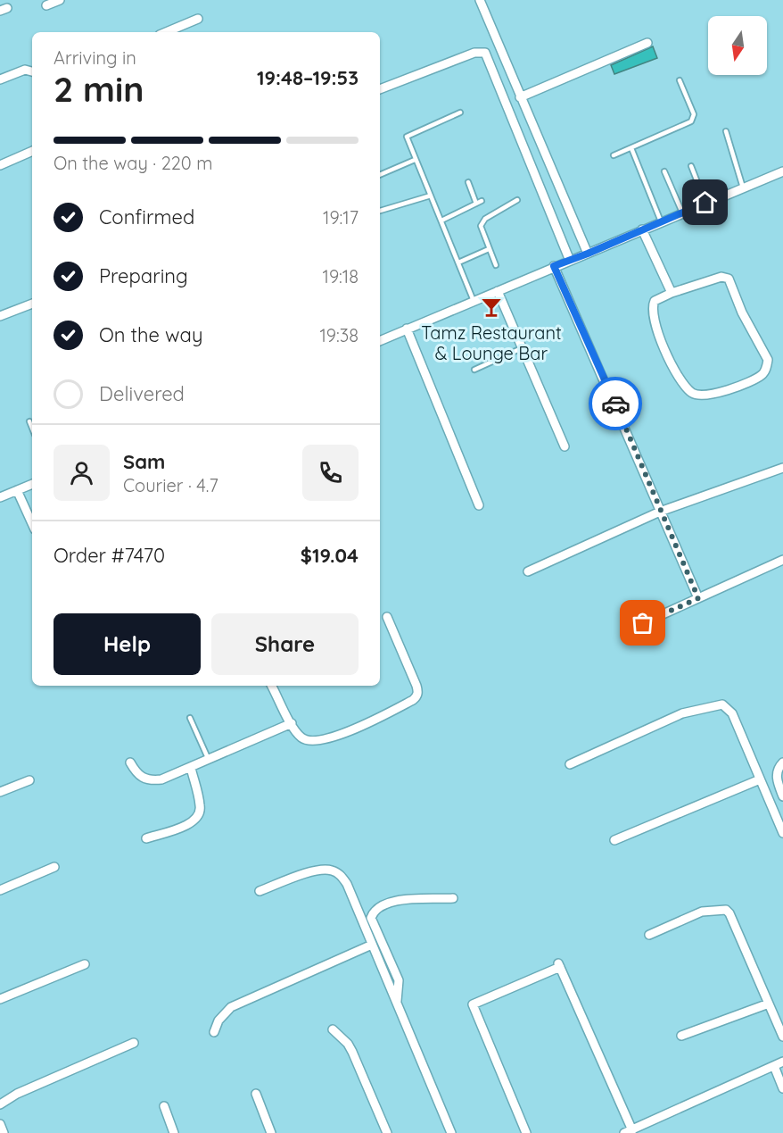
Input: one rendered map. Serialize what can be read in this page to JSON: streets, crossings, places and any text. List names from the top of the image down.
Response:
{
  "places": {
    "bar": ["Tamz Restaurant & Lounge Bar"]
  },
  "north": "bottom",
  "page": {
    "heading": ["2 min", "Arriving in", "19:48–19:53"],
    "panel": [
      "Sam",
      "Courier · 4.7",
      "Order #7470",
      "$19.04"
    ],
    "bar": "On the way · 220 m",
    "list": [
      ["Confirmed", "19:17"],
      ["Preparing", "19:18"],
      ["On the way", "19:38"],
      "Delivered"
    ],
    "buttons": ["Help", "Share"]
  }
}
